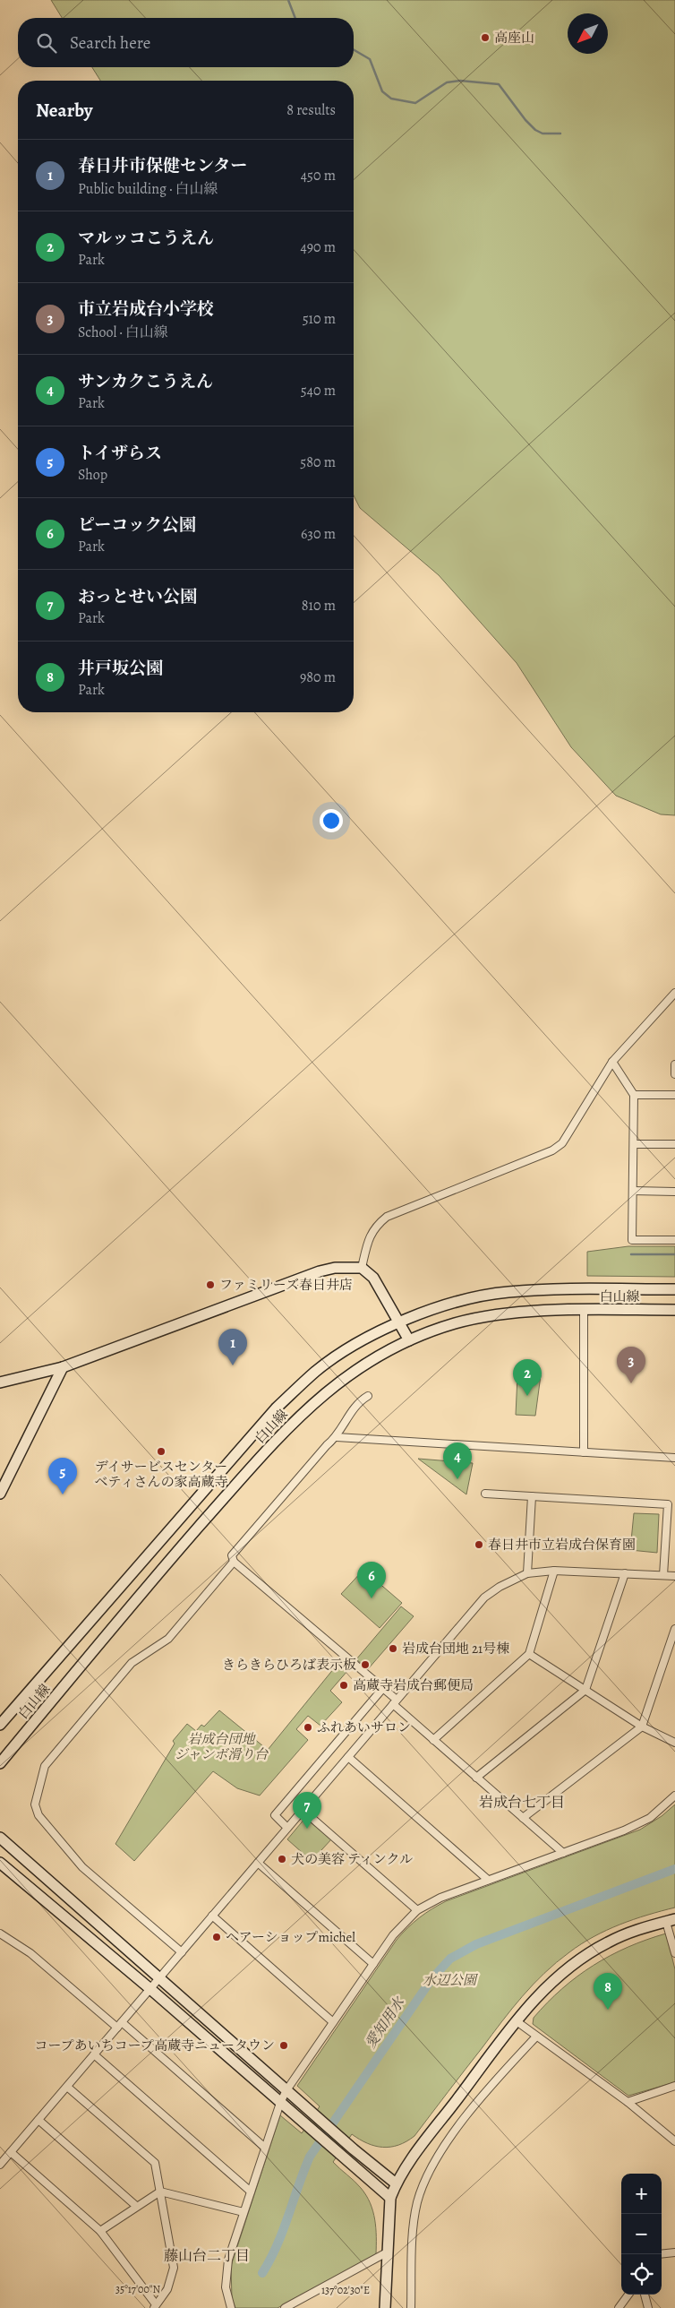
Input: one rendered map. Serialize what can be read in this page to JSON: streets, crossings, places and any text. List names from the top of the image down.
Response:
{
  "streets": {
    "street": ["白山線"]
  },
  "districts": ["岩成台七丁目", "藤山台二丁目"],
  "water": ["愛知用水"],
  "parks": ["岩成台団地 ジャンボ滑り台", "水辺公園"],
  "places": [
    "高座山",
    "ファミリーズ春日井店",
    "デイサービスセンター ベティさんの家高蔵寺",
    "春日井市立岩成台保育園",
    "岩成台団地 21号棟",
    "きらきらひろば表示板",
    "高蔵寺岩成台郵便局",
    "ふれあいサロン",
    "犬の美容 ティンクル",
    "ヘアーショップmichel",
    "コープあいちコープ高蔵寺ニュータウン"
  ],
  "north": "bottom left",
  "page": {
    "search": "Search here",
    "heading": ["Nearby", "8 results"],
    "list": [
      {
        "mark": "1",
        "name": "春日井市保健センター",
        "note": "Public building · 白山線",
        "value": "450 m"
      },
      {
        "mark": "2",
        "name": "マルッコこうえん",
        "note": "Park",
        "value": "490 m"
      },
      {
        "mark": "3",
        "name": "市立岩成台小学校",
        "note": "School · 白山線",
        "value": "510 m"
      },
      {
        "mark": "4",
        "name": "サンカクこうえん",
        "note": "Park",
        "value": "540 m"
      },
      {
        "mark": "5",
        "name": "トイザらス",
        "note": "Shop",
        "value": "580 m"
      },
      {
        "mark": "6",
        "name": "ピーコック公園",
        "note": "Park",
        "value": "630 m"
      },
      {
        "mark": "7",
        "name": "おっとせい公園",
        "note": "Park",
        "value": "810 m"
      },
      {
        "mark": "8",
        "name": "井戸坂公園",
        "note": "Park",
        "value": "980 m"
      }
    ],
    "pins": [
      "1",
      "3",
      "2",
      "4",
      "5",
      "6",
      "7",
      "8"
    ],
    "map_buttons": ["+", "−"]
  },
  "coordinates": ["35°17'00\"N", "137°02'30\"E"]
}
